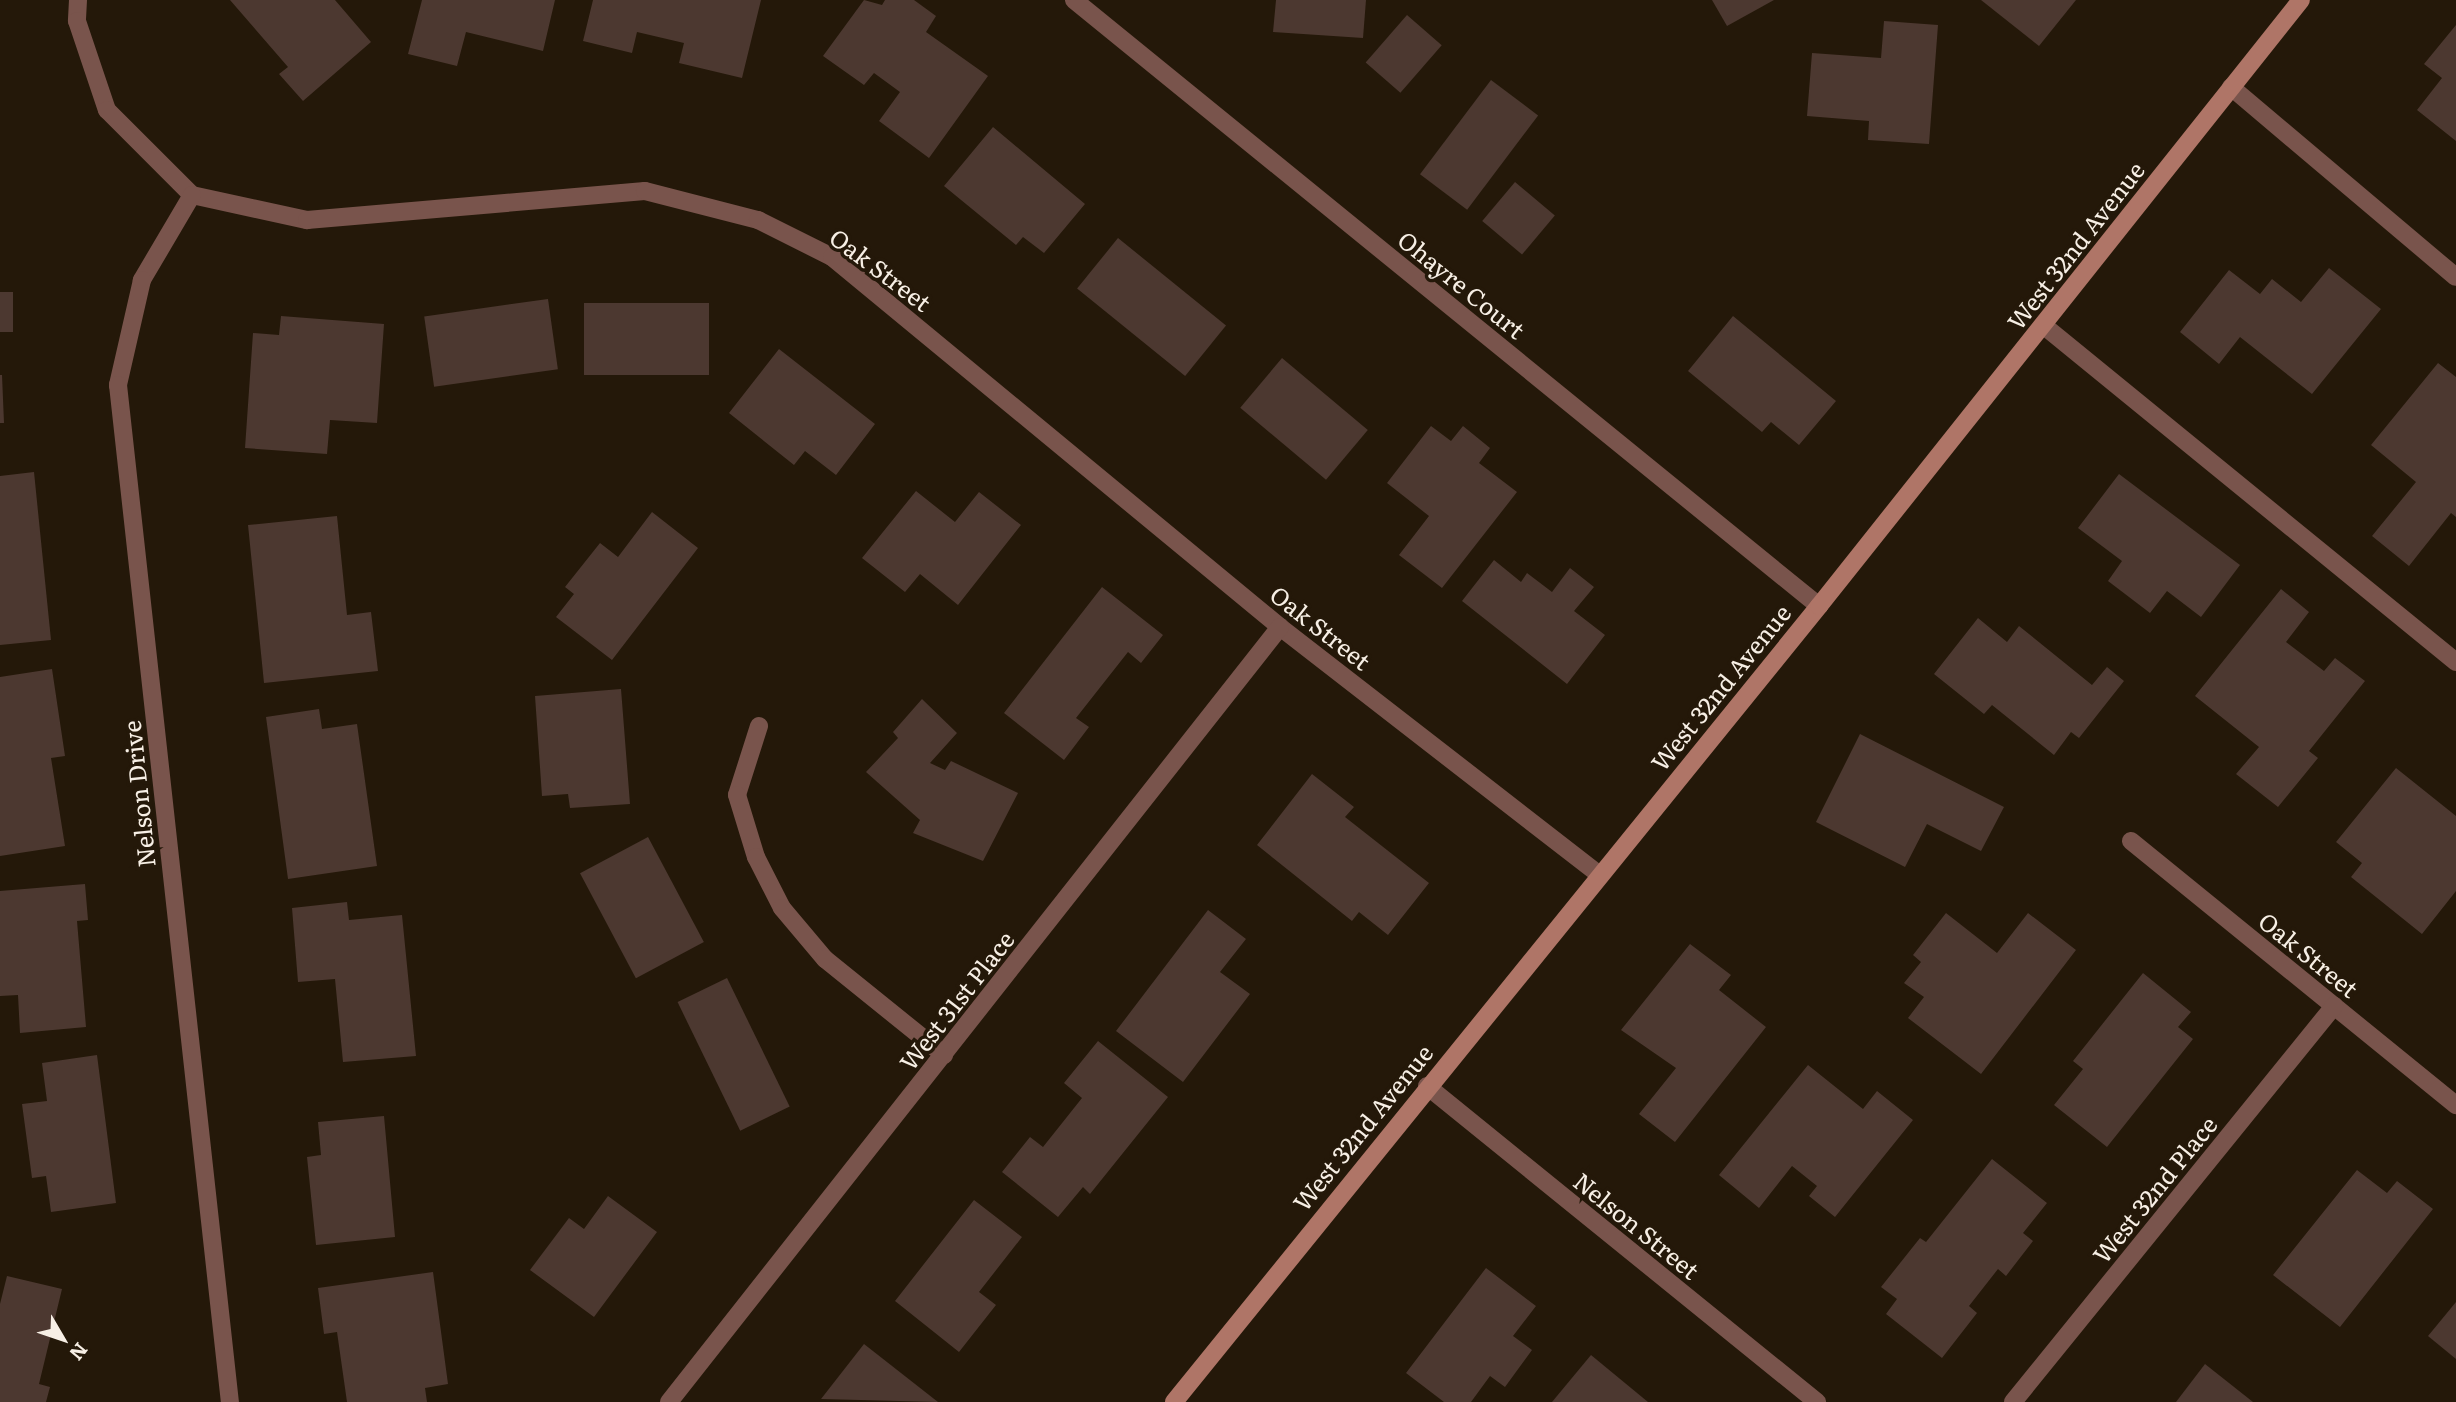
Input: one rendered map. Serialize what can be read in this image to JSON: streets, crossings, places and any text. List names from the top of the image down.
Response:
{
  "streets": {
    "street": [
      "West 32nd Avenue",
      "Oak Street",
      "Ohayre Court",
      "Nelson Drive",
      "West 31st Place",
      "West 32nd Place",
      "Nelson Street"
    ]
  },
  "crossings": [
    ["West 32nd Avenue", "Oak Street"],
    ["West 32nd Avenue", "Ohayre Court"],
    ["West 32nd Avenue", "Nelson Street"],
    ["Oak Street", "Nelson Drive"],
    ["Oak Street", "West 31st Place"],
    ["Oak Street", "West 32nd Place"]
  ],
  "north": "bottom right"
}
